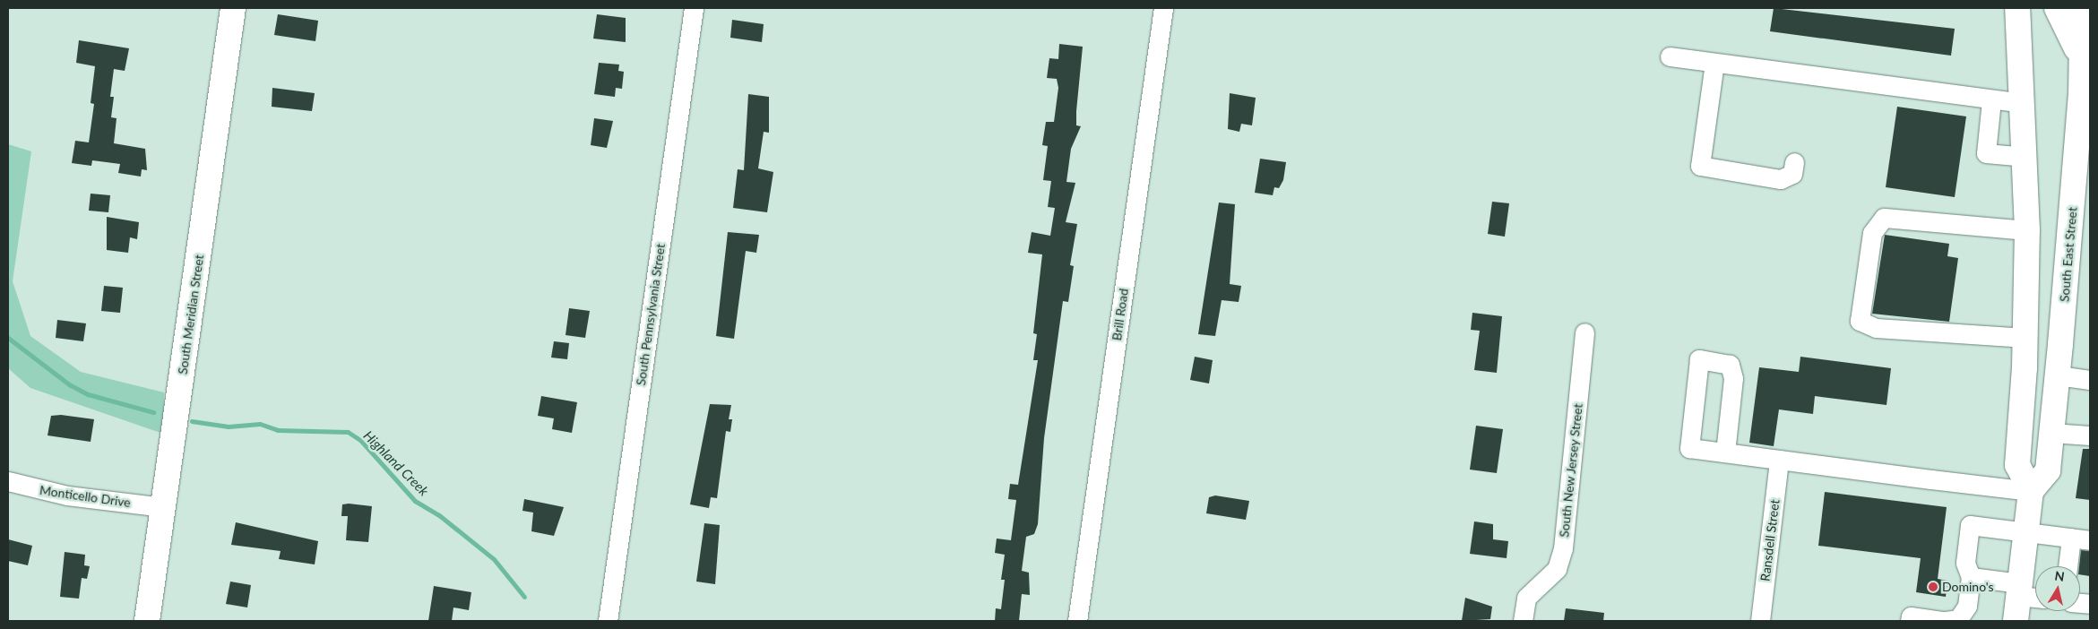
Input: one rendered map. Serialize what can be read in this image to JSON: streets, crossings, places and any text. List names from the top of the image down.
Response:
{
  "streets": {
    "main road": ["South East Street", "South Meridian Street"],
    "street": [
      "South Pennsylvania Street",
      "Brill Road",
      "South New Jersey Street",
      "Monticello Drive",
      "Ransdell Street"
    ]
  },
  "crossings": [
    ["South Meridian Street", "Monticello Drive"]
  ],
  "water": ["Highland Creek"],
  "places": ["Domino's"],
  "north": "top"
}
